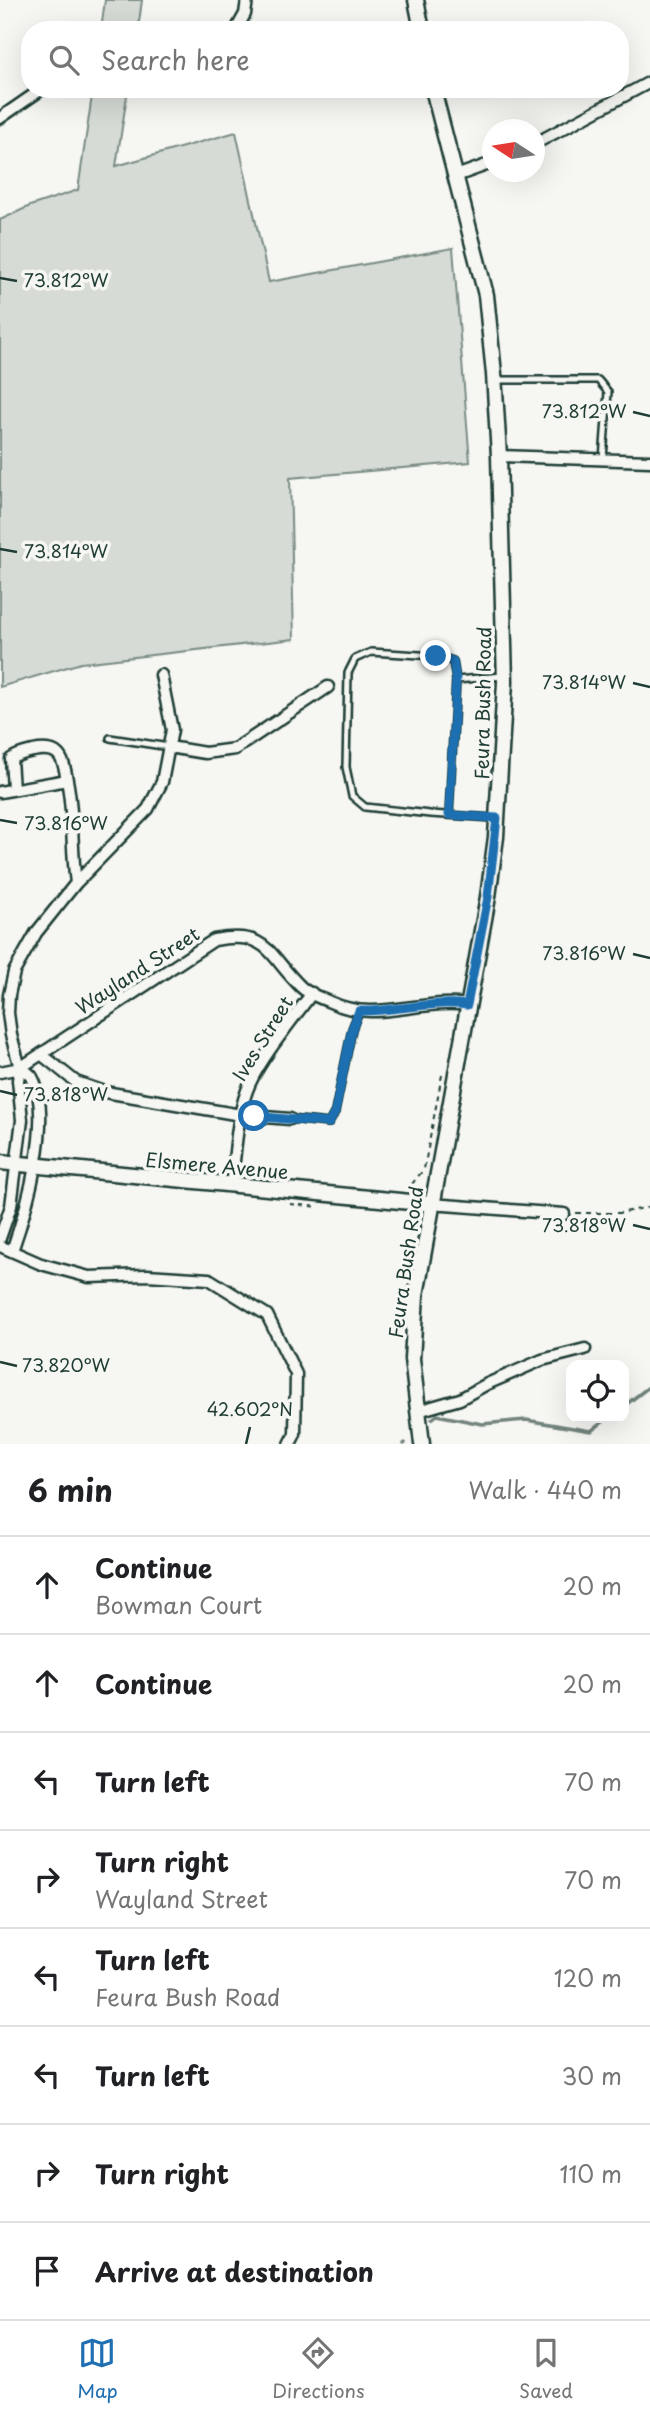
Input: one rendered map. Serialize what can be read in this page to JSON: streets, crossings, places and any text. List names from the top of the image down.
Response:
{
  "streets": {
    "main road": ["Feura Bush Road", "Elsmere Avenue"],
    "street": ["Wayland Street", "Ives Street"]
  },
  "crossings": [
    ["Feura Bush Road", "Wayland Street"],
    ["Feura Bush Road", "Elsmere Avenue"],
    ["Wayland Street", "Ives Street"],
    ["Ives Street", "Elsmere Avenue"]
  ],
  "north": "left",
  "page": {
    "search": "Search here",
    "heading": ["6 min", "Walk · 440 m"],
    "list": [
      ["Continue", "Bowman Court", "20 m"],
      ["Continue", "20 m"],
      ["Turn left", "70 m"],
      ["Turn right", "Wayland Street", "70 m"],
      ["Turn left", "Feura Bush Road", "120 m"],
      ["Turn left", "30 m"],
      ["Turn right", "110 m"],
      "Arrive at destination"
    ],
    "nav": ["Map", "Directions", "Saved"]
  },
  "coordinates": [
    "73.812°W",
    "73.814°W",
    "73.816°W",
    "73.818°W",
    "73.820°W",
    "42.602°N"
  ]
}
